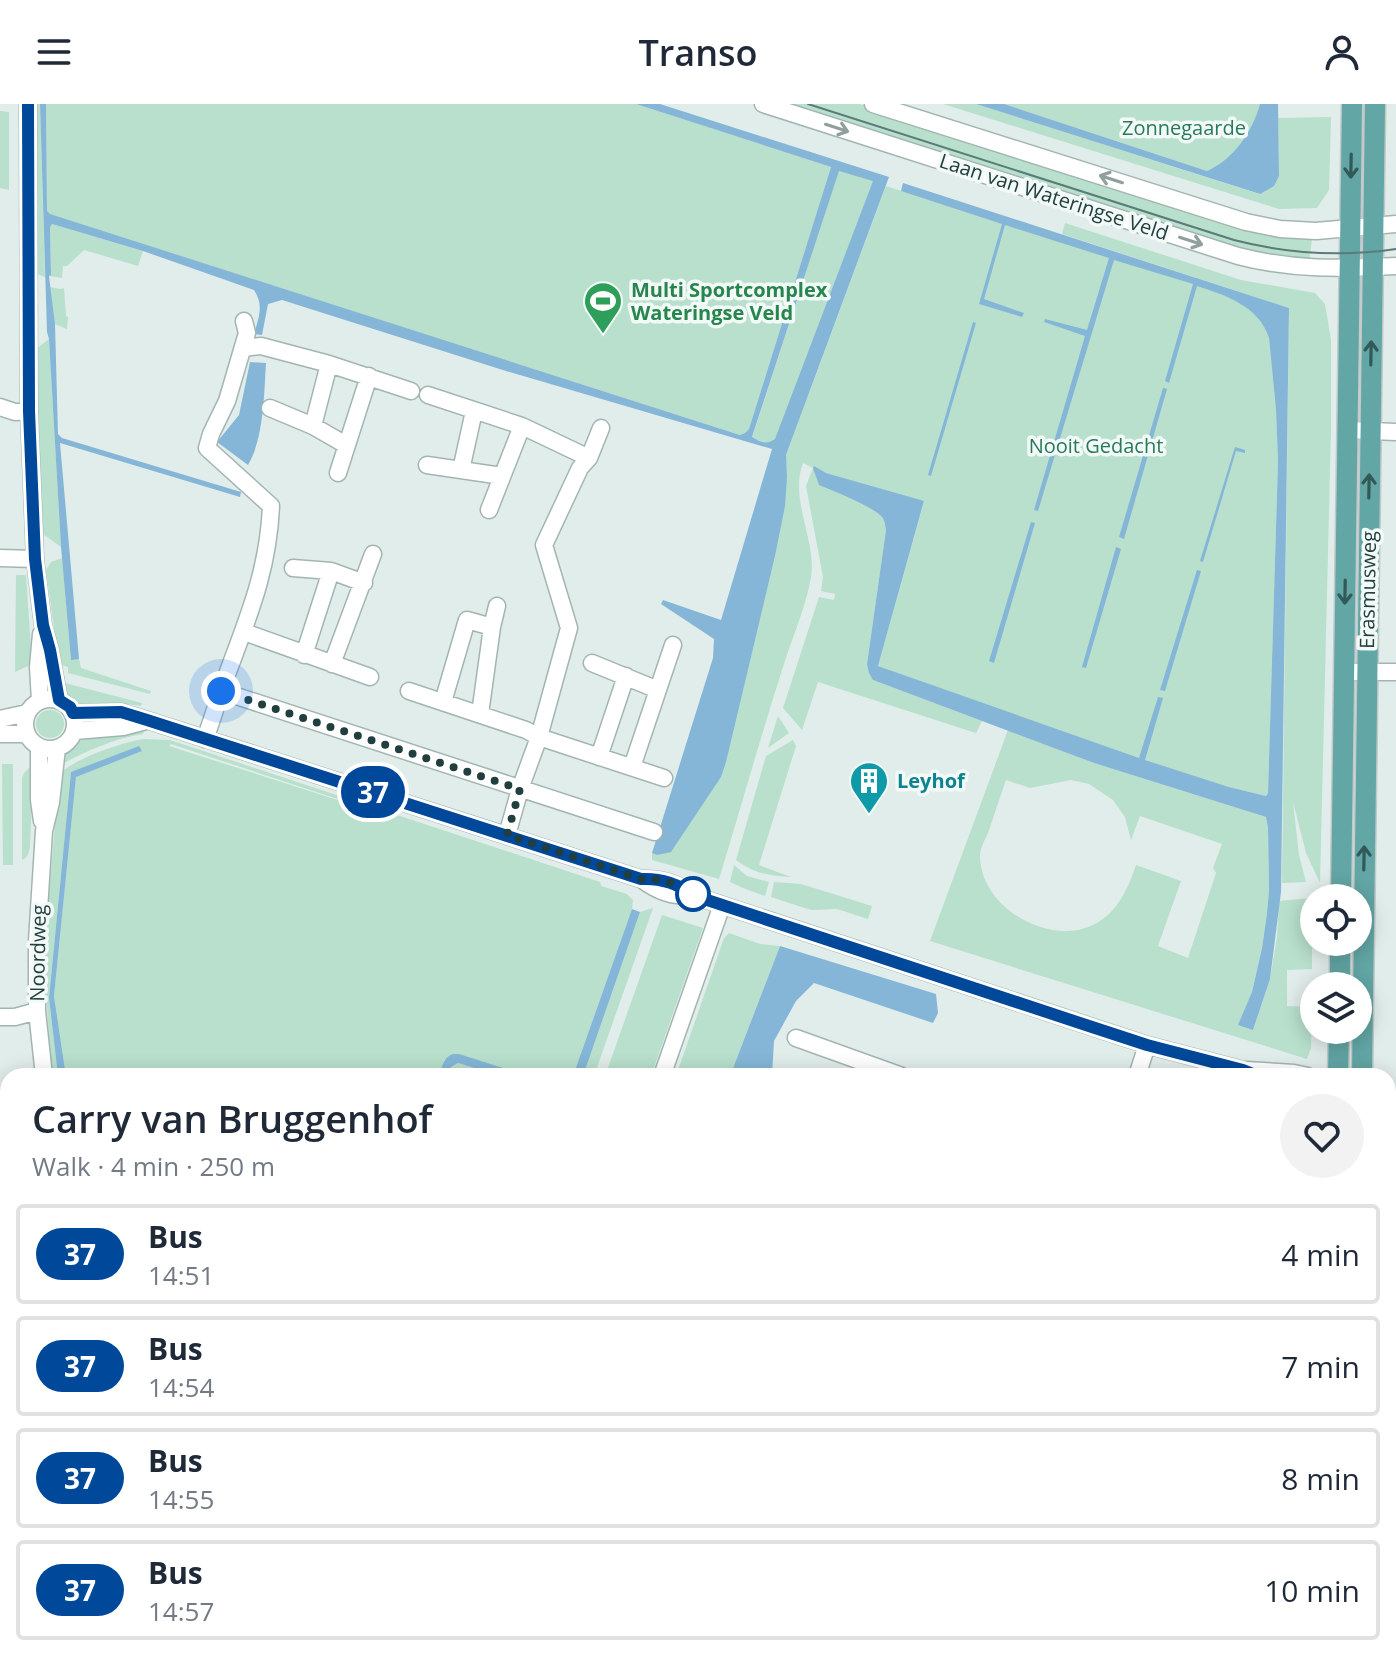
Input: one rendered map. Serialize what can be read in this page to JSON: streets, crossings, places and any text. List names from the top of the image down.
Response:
{
  "streets": {
    "main road": ["Erasmusweg"],
    "street": ["Laan van Wateringse Veld", "Noordweg"]
  },
  "crossings": [
    ["Laan van Wateringse Veld", "Erasmusweg"]
  ],
  "parks": ["Zonnegaarde", "Nooit Gedacht"],
  "places": {
    "sports": ["Multi Sportcomplex Wateringse Veld"],
    "building": ["Leyhof"]
  },
  "lines": ["bus line 37"],
  "page": {
    "header": "Transo",
    "on_map": "37",
    "heading": ["Carry van Bruggenhof", "Walk · 4 min · 250 m"],
    "list": [
      {
        "mark": "37",
        "name": "Bus",
        "note": "14:51",
        "value": "4 min"
      },
      {
        "mark": "37",
        "name": "Bus",
        "note": "14:54",
        "value": "7 min"
      },
      {
        "mark": "37",
        "name": "Bus",
        "note": "14:55",
        "value": "8 min"
      },
      {
        "mark": "37",
        "name": "Bus",
        "note": "14:57",
        "value": "10 min"
      }
    ]
  }
}
